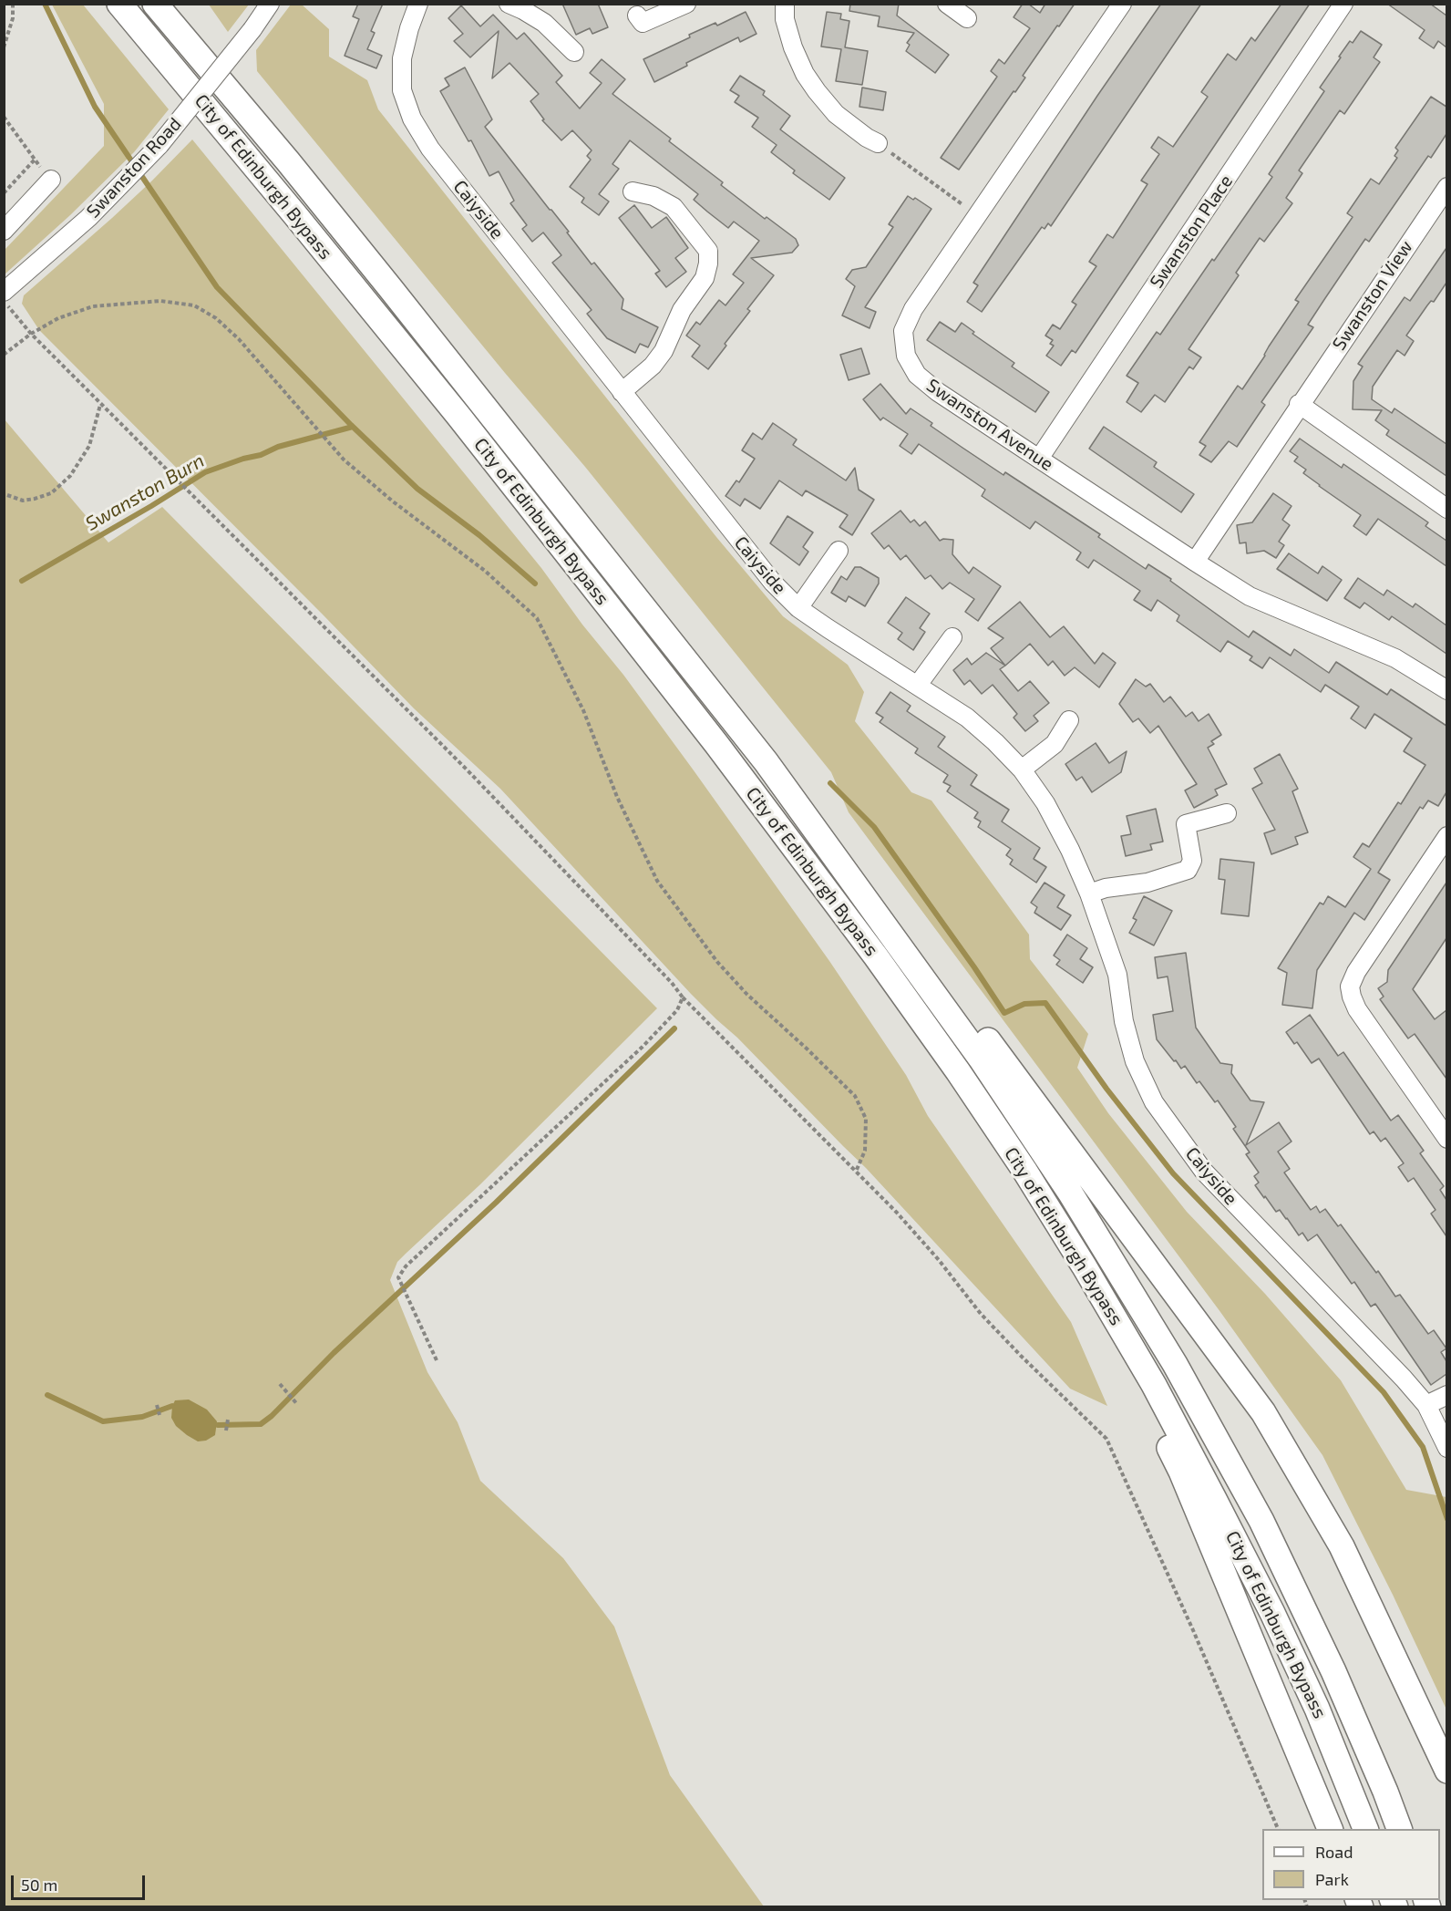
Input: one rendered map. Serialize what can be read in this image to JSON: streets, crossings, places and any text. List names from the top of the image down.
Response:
{
  "streets": {
    "highway": ["City of Edinburgh Bypass"],
    "street": [
      "Swanston Road",
      "Caiyside",
      "Swanston Place",
      "Swanston View",
      "Swanston Avenue"
    ]
  },
  "crossings": [
    ["Swanston Place", "Swanston Avenue"],
    ["Swanston View", "Swanston Avenue"]
  ],
  "water": ["Swanston Burn"],
  "legend": ["Road", "Park"],
  "scale_bar": "50 m"
}
